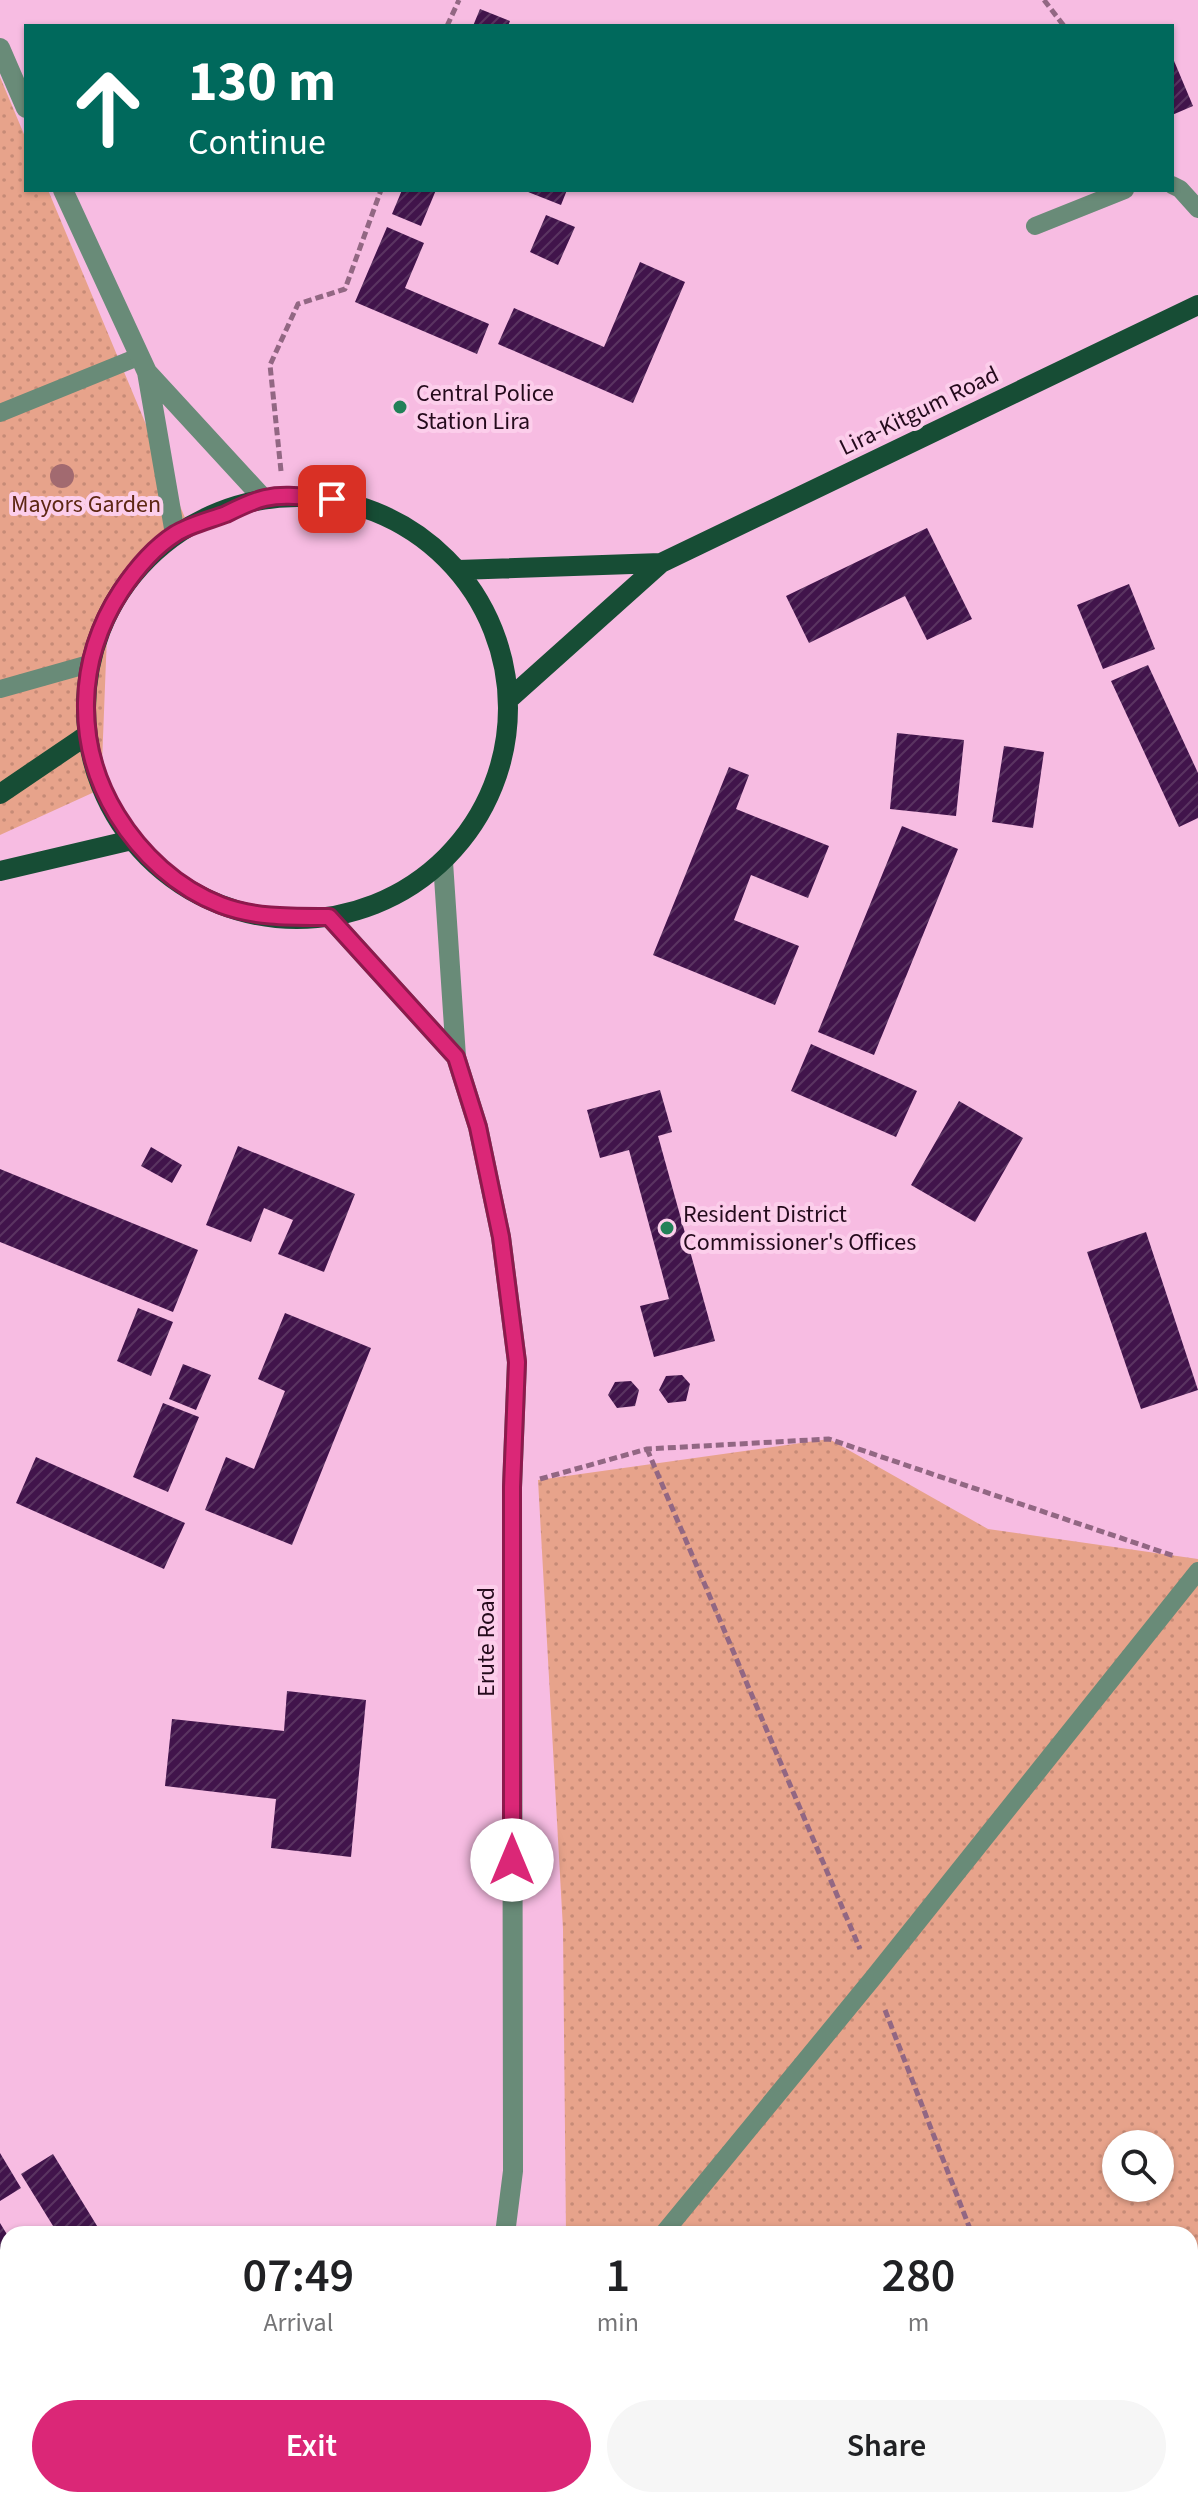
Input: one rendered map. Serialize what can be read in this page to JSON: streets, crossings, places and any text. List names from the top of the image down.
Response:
{
  "streets": {
    "main road": ["Lira-Kitgum Road"],
    "street": ["Erute Road"]
  },
  "parks": ["Mayors Garden"],
  "places": ["Central Police Station Lira", "Resident District Commissioner's Offices"],
  "page": {
    "turn": ["130 m", "Continue"],
    "eta": [
      "07:49",
      "Arrival",
      "1",
      "min",
      "280",
      "m"
    ],
    "buttons": ["Exit", "Share"]
  }
}
